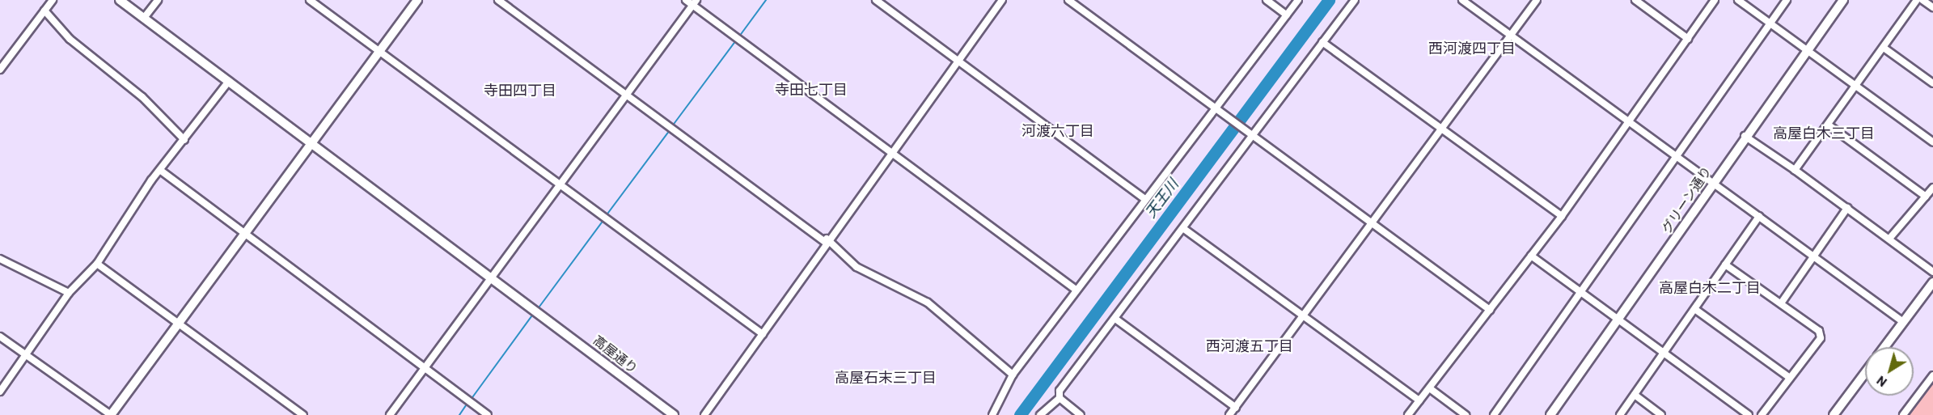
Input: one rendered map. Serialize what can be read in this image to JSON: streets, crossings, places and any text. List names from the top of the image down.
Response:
{
  "streets": {
    "street": ["グリーン通り", "高屋通り"]
  },
  "districts": [
    "西河渡四丁目",
    "寺田七丁目",
    "寺田四丁目",
    "河渡六丁目",
    "高屋白木三丁目",
    "高屋白木二丁目",
    "西河渡五丁目",
    "高屋石末三丁目"
  ],
  "water": ["天王川"],
  "north": "bottom left"
}
